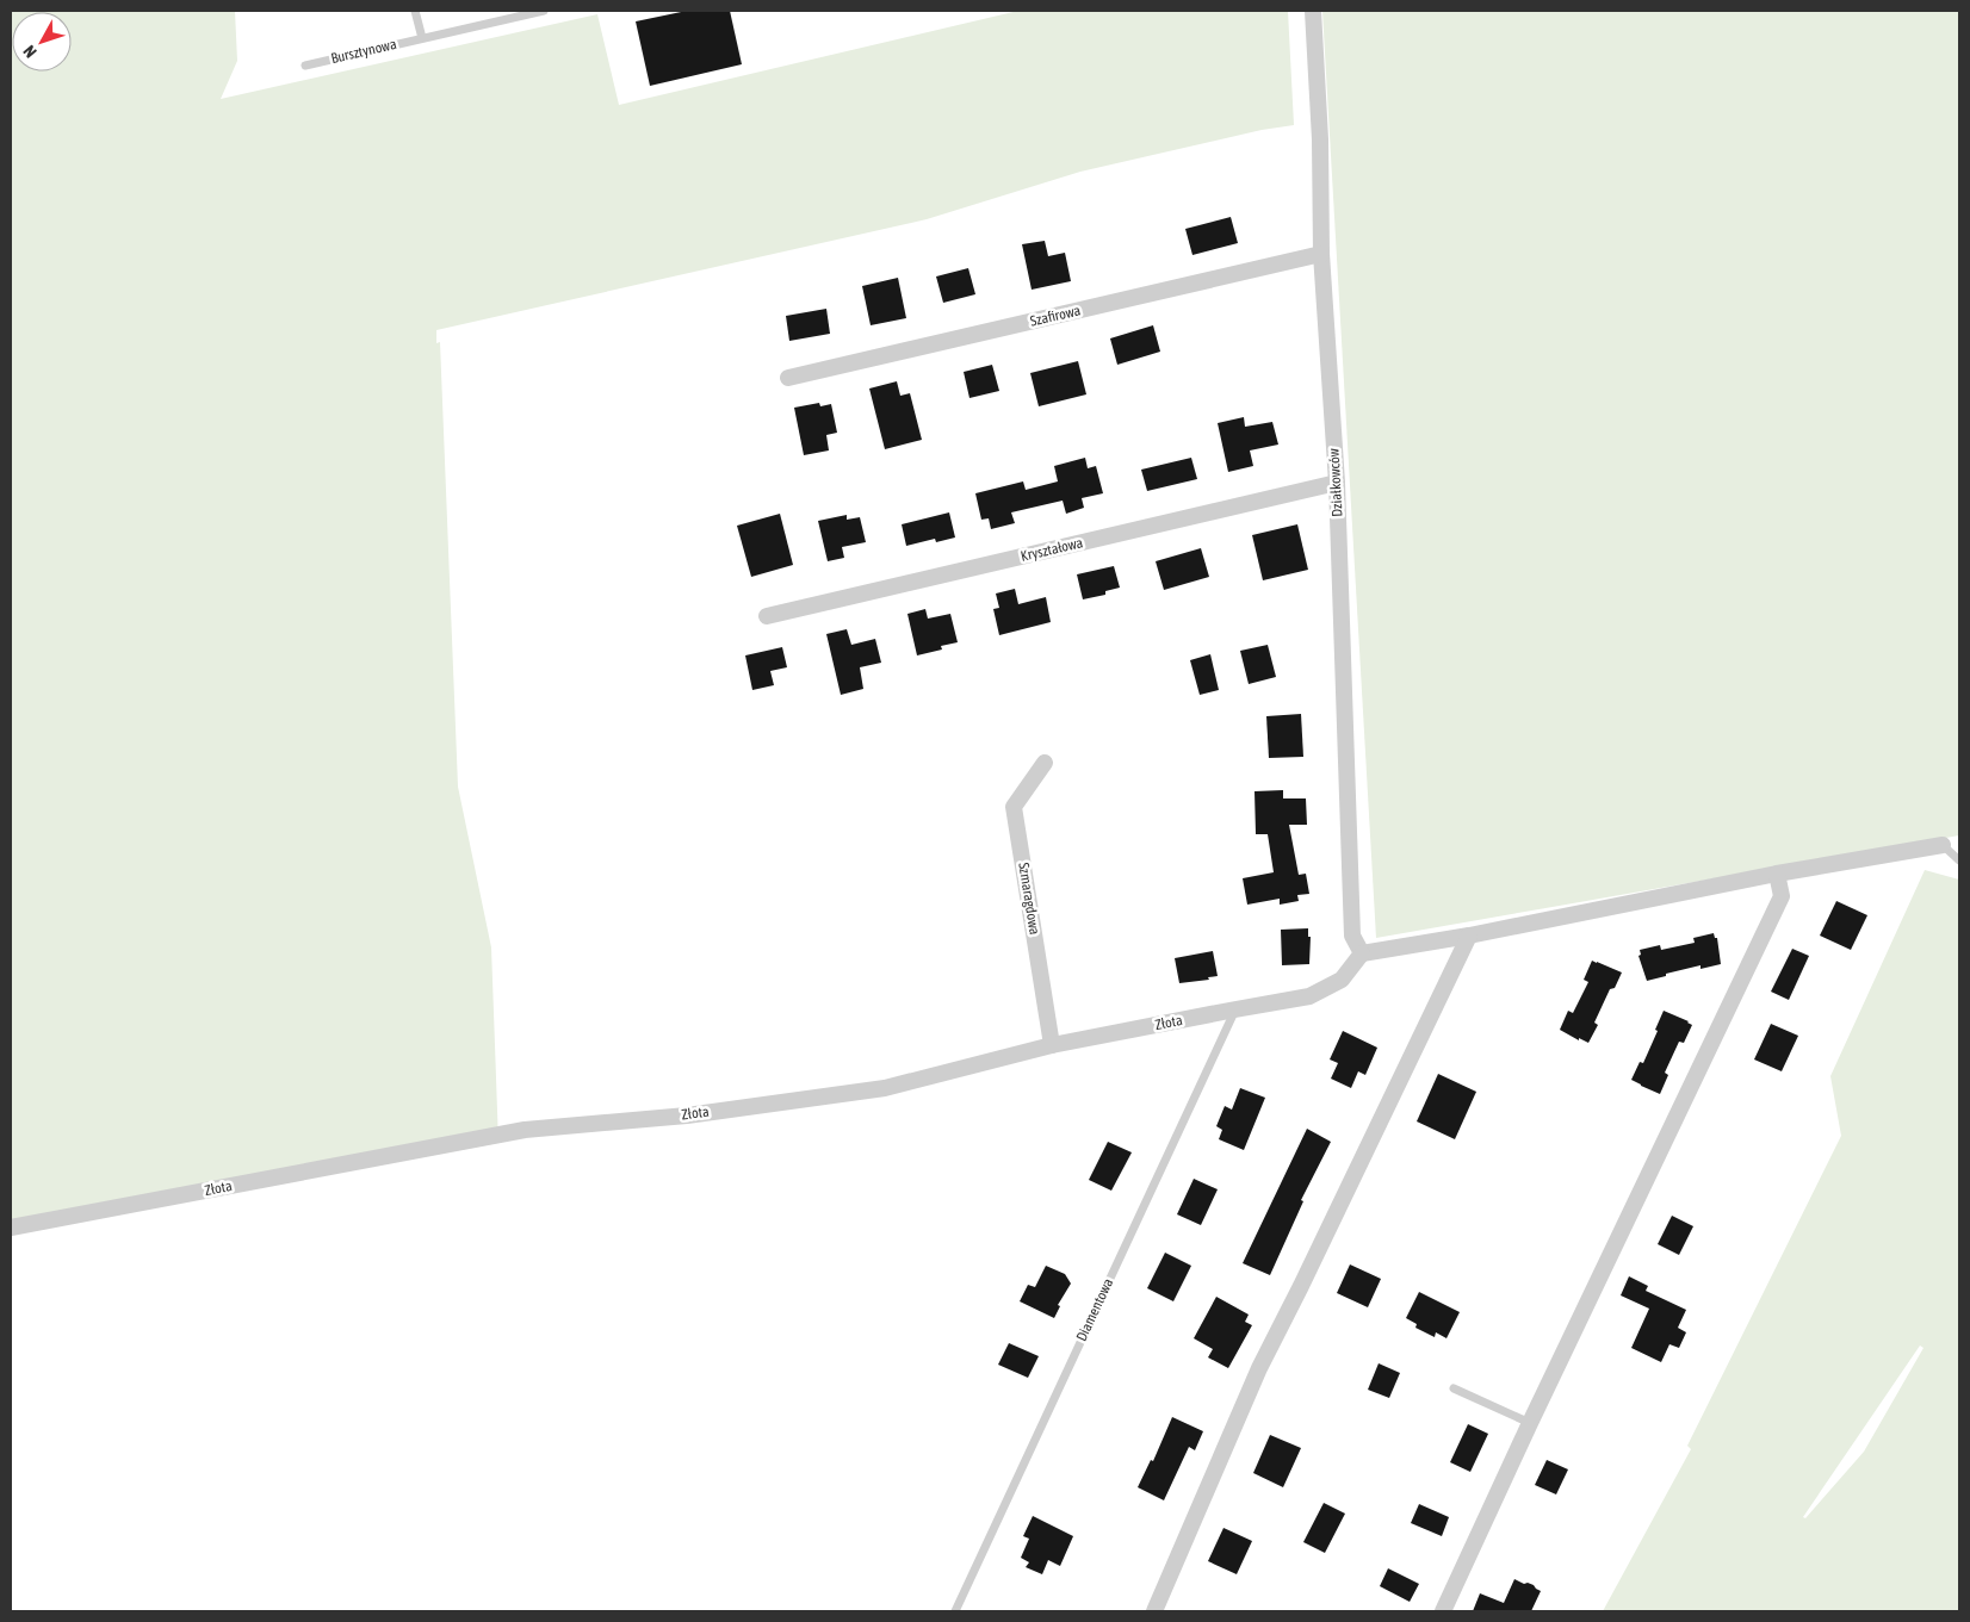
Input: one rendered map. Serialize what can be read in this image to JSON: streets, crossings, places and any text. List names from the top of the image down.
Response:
{
  "streets": {
    "street": [
      "Szafirowa",
      "Działkowców",
      "Kryształowa",
      "Szmaragdowa",
      "Złota"
    ],
    "lane": ["Bursztynowa", "Diamentowa"]
  },
  "crossings": [
    ["Szafirowa", "Działkowców"],
    ["Działkowców", "Kryształowa"],
    ["Działkowców", "Złota"],
    ["Szmaragdowa", "Złota"],
    ["Złota", "Diamentowa"]
  ],
  "north": "bottom left"
}
